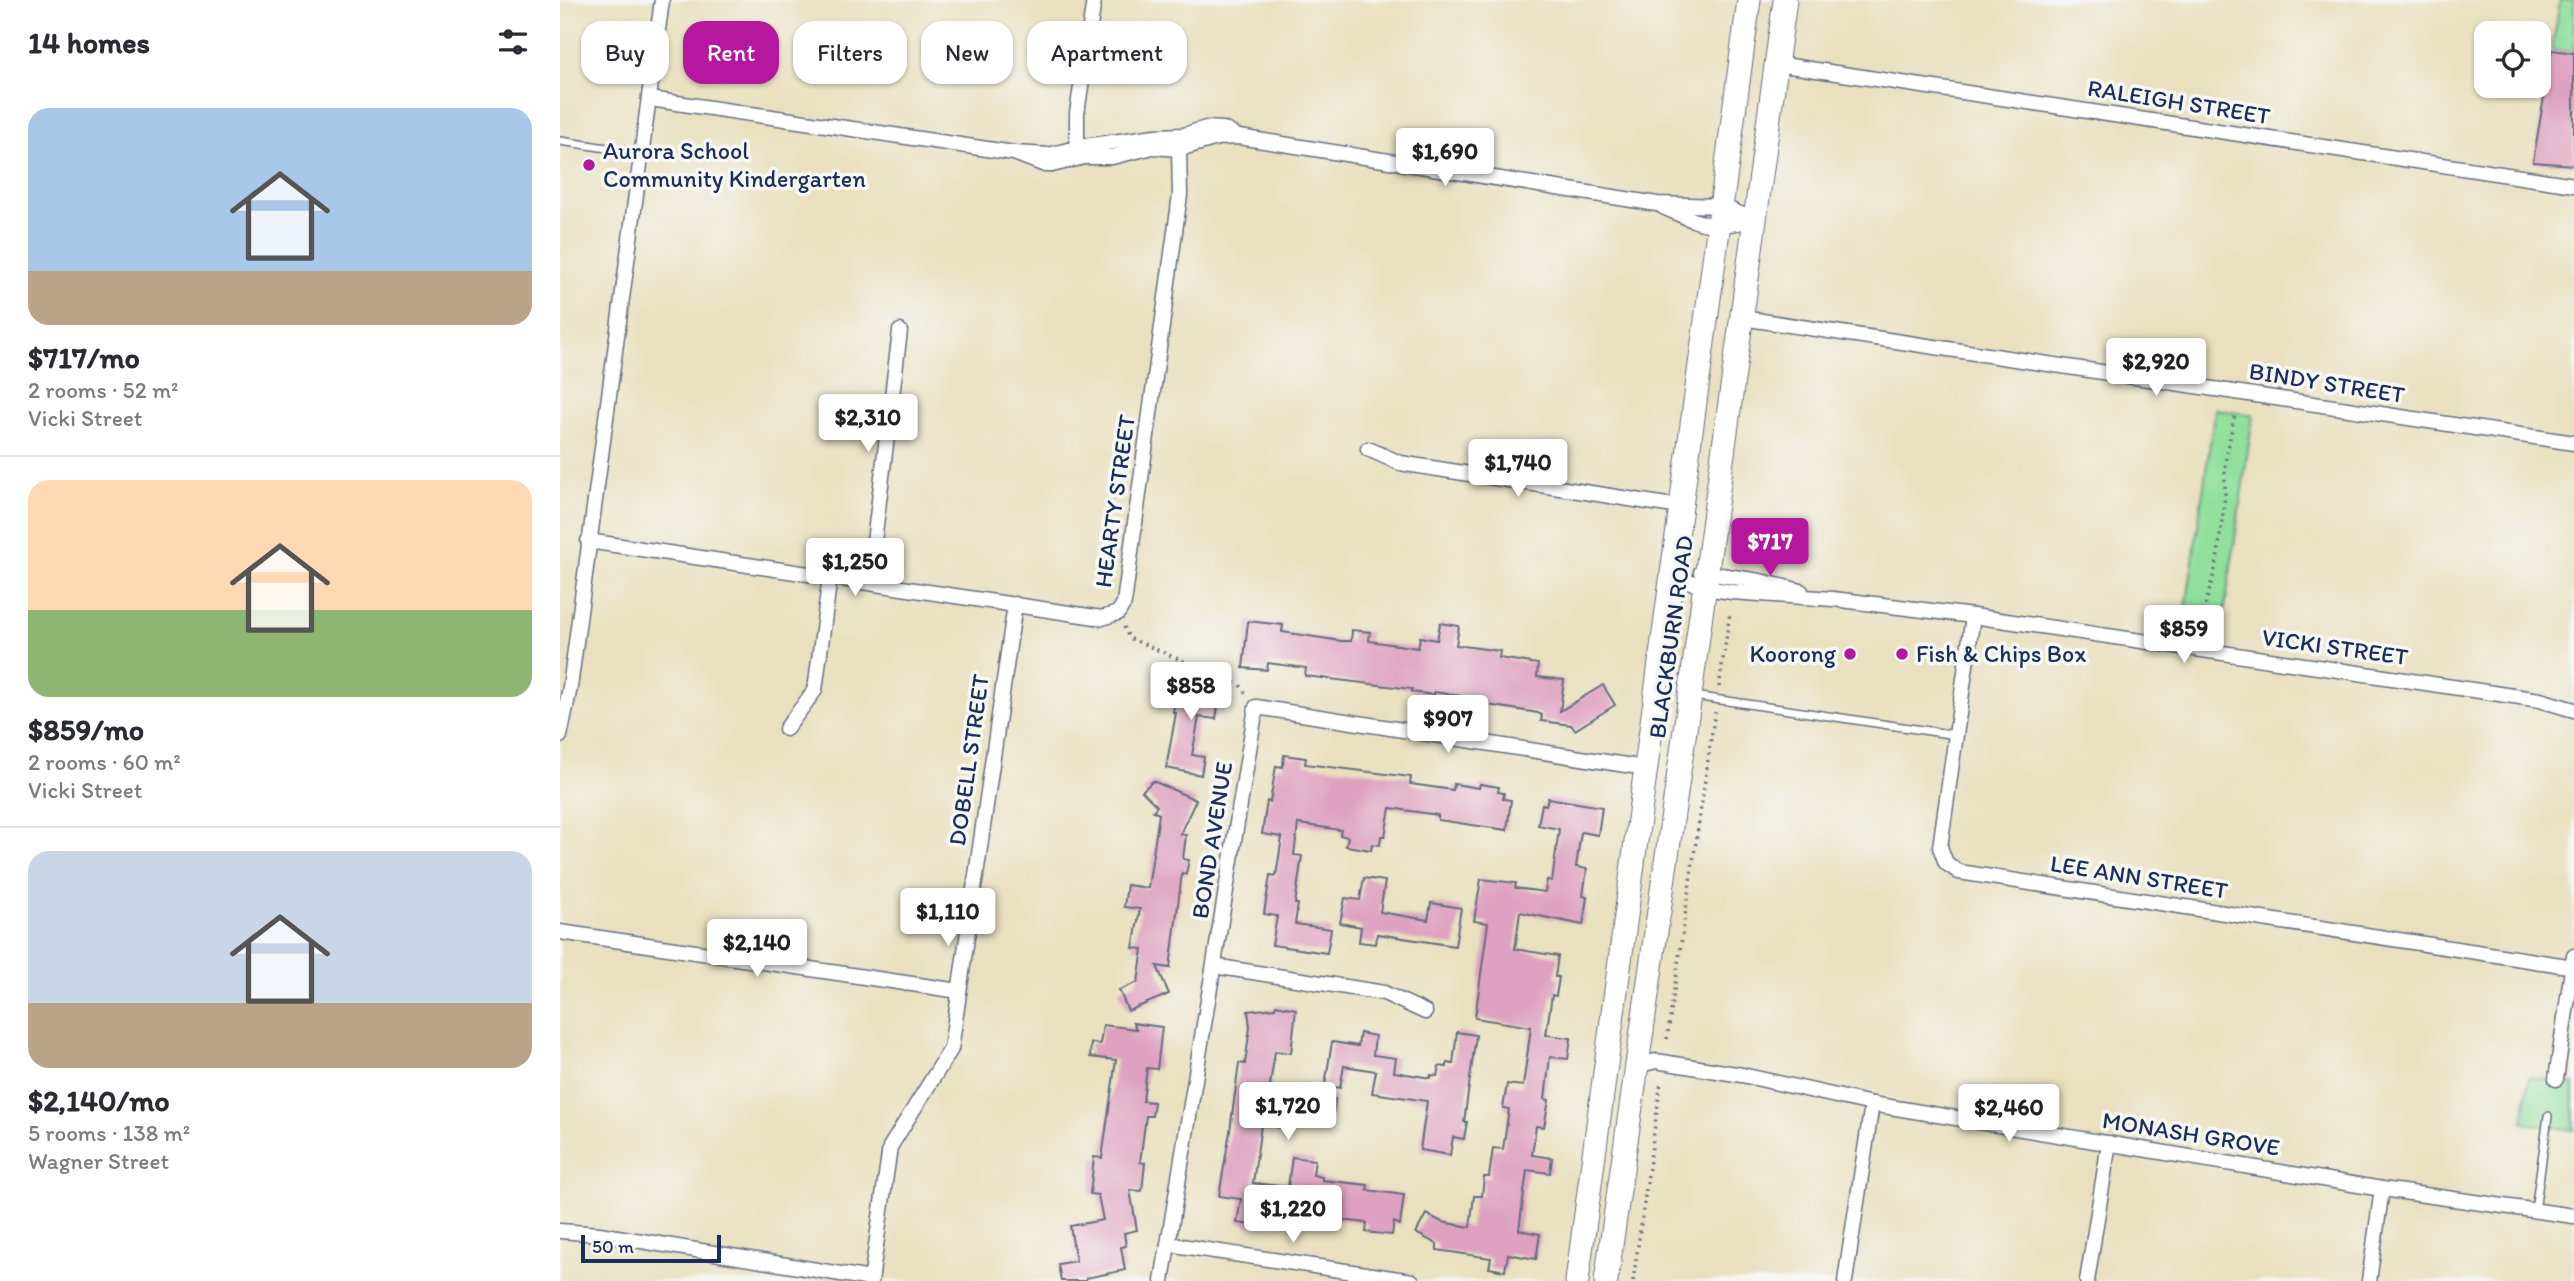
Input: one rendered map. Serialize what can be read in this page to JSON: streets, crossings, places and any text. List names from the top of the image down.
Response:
{
  "streets": {
    "main road": ["BLACKBURN ROAD"],
    "street": [
      "RALEIGH STREET",
      "BINDY STREET",
      "HEARTY STREET",
      "VICKI STREET",
      "DOBELL STREET",
      "BOND AVENUE",
      "LEE ANN STREET",
      "MONASH GROVE"
    ]
  },
  "crossings": [
    ["RALEIGH STREET", "BLACKBURN ROAD"],
    ["BINDY STREET", "BLACKBURN ROAD"],
    ["HEARTY STREET", "DOBELL STREET"],
    ["BLACKBURN ROAD", "VICKI STREET"],
    ["BLACKBURN ROAD", "MONASH GROVE"],
    ["VICKI STREET", "LEE ANN STREET"]
  ],
  "places": ["Aurora School Community Kindergarten", "Koorong", "Fish & Chips Box"],
  "scale_bar": "50 m",
  "page": {
    "heading": "14 homes",
    "chip": [
      "Buy",
      "Rent",
      "Filters",
      "New",
      "Apartment"
    ],
    "list": [
      {
        "name": "$717/mo",
        "note": "2 rooms · 52 m² · Vicki Street"
      },
      {
        "name": "$859/mo",
        "note": "2 rooms · 60 m² · Vicki Street"
      },
      {
        "name": "$2,140/mo",
        "note": "5 rooms · 138 m² · Wagner Street"
      }
    ],
    "price": [
      "$1,690",
      "$2,920",
      "$2,310",
      "$1,740",
      "$717",
      "$1,250",
      "$859",
      "$858",
      "$907",
      "$1,110",
      "$2,140",
      "$1,720",
      "$2,460",
      "$1,220"
    ],
    "scale": "50 m"
  }
}
